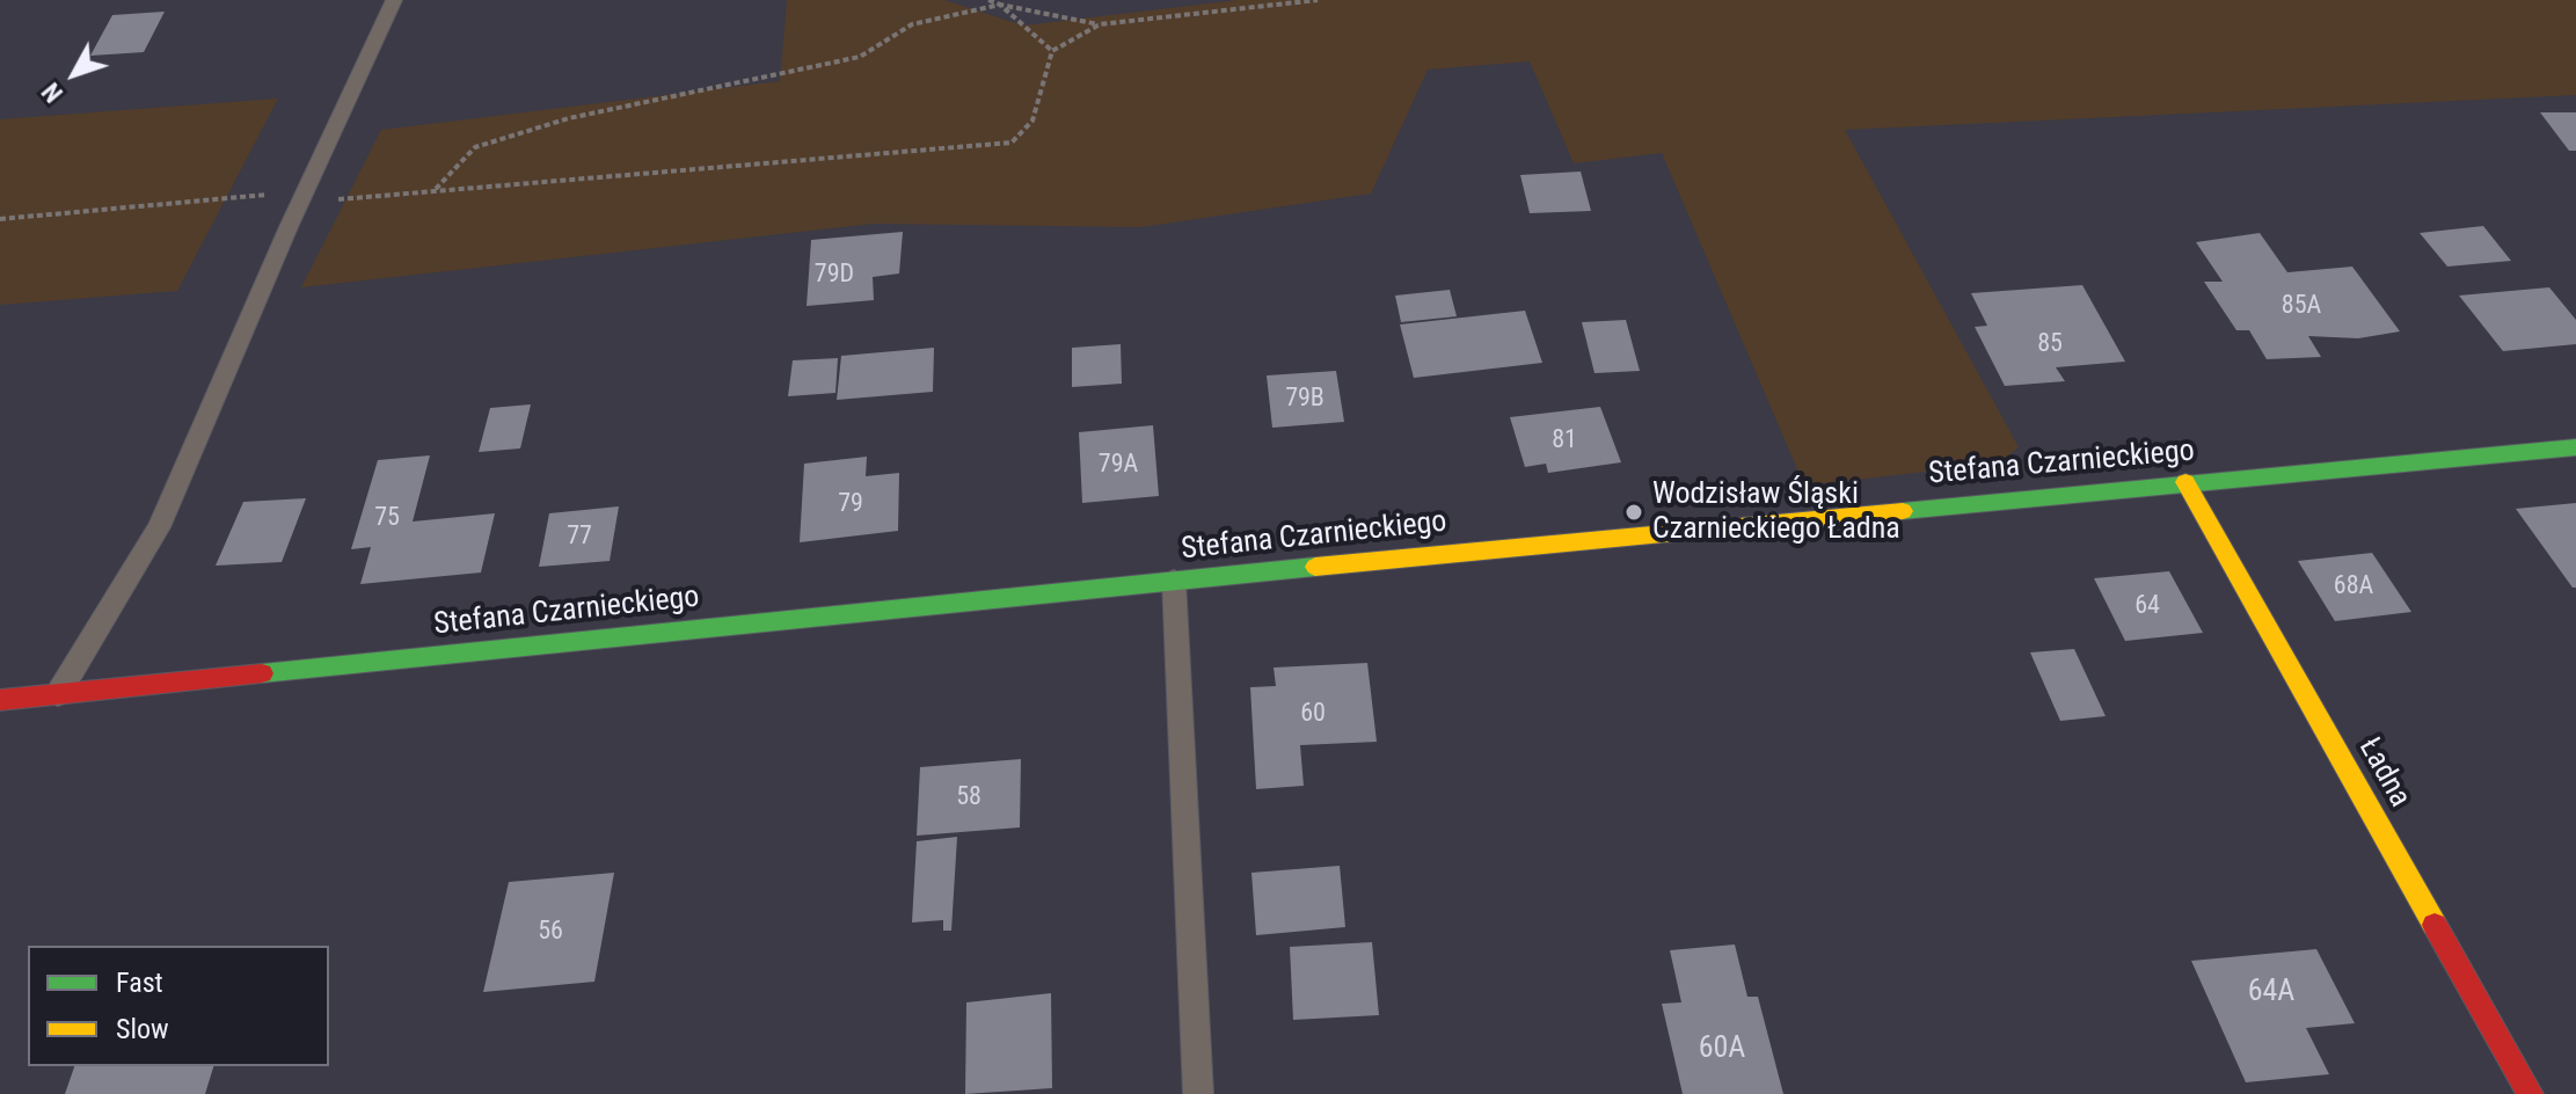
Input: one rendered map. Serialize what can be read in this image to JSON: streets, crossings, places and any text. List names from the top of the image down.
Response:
{
  "streets": {
    "street": ["Stefana Czarnieckiego", "Ładna"]
  },
  "crossings": [
    ["Stefana Czarnieckiego", "Ładna"]
  ],
  "places": ["Wodzisław Śląski Czarnieckiego Ładna"],
  "house_numbers": [
    "79D",
    "85A",
    "85",
    "79B",
    "81",
    "79A",
    "79",
    "75",
    "77",
    "68A",
    "64",
    "60",
    "58",
    "56",
    "64A",
    "60A"
  ],
  "legend": ["Fast", "Slow"],
  "north": "bottom left"
}
